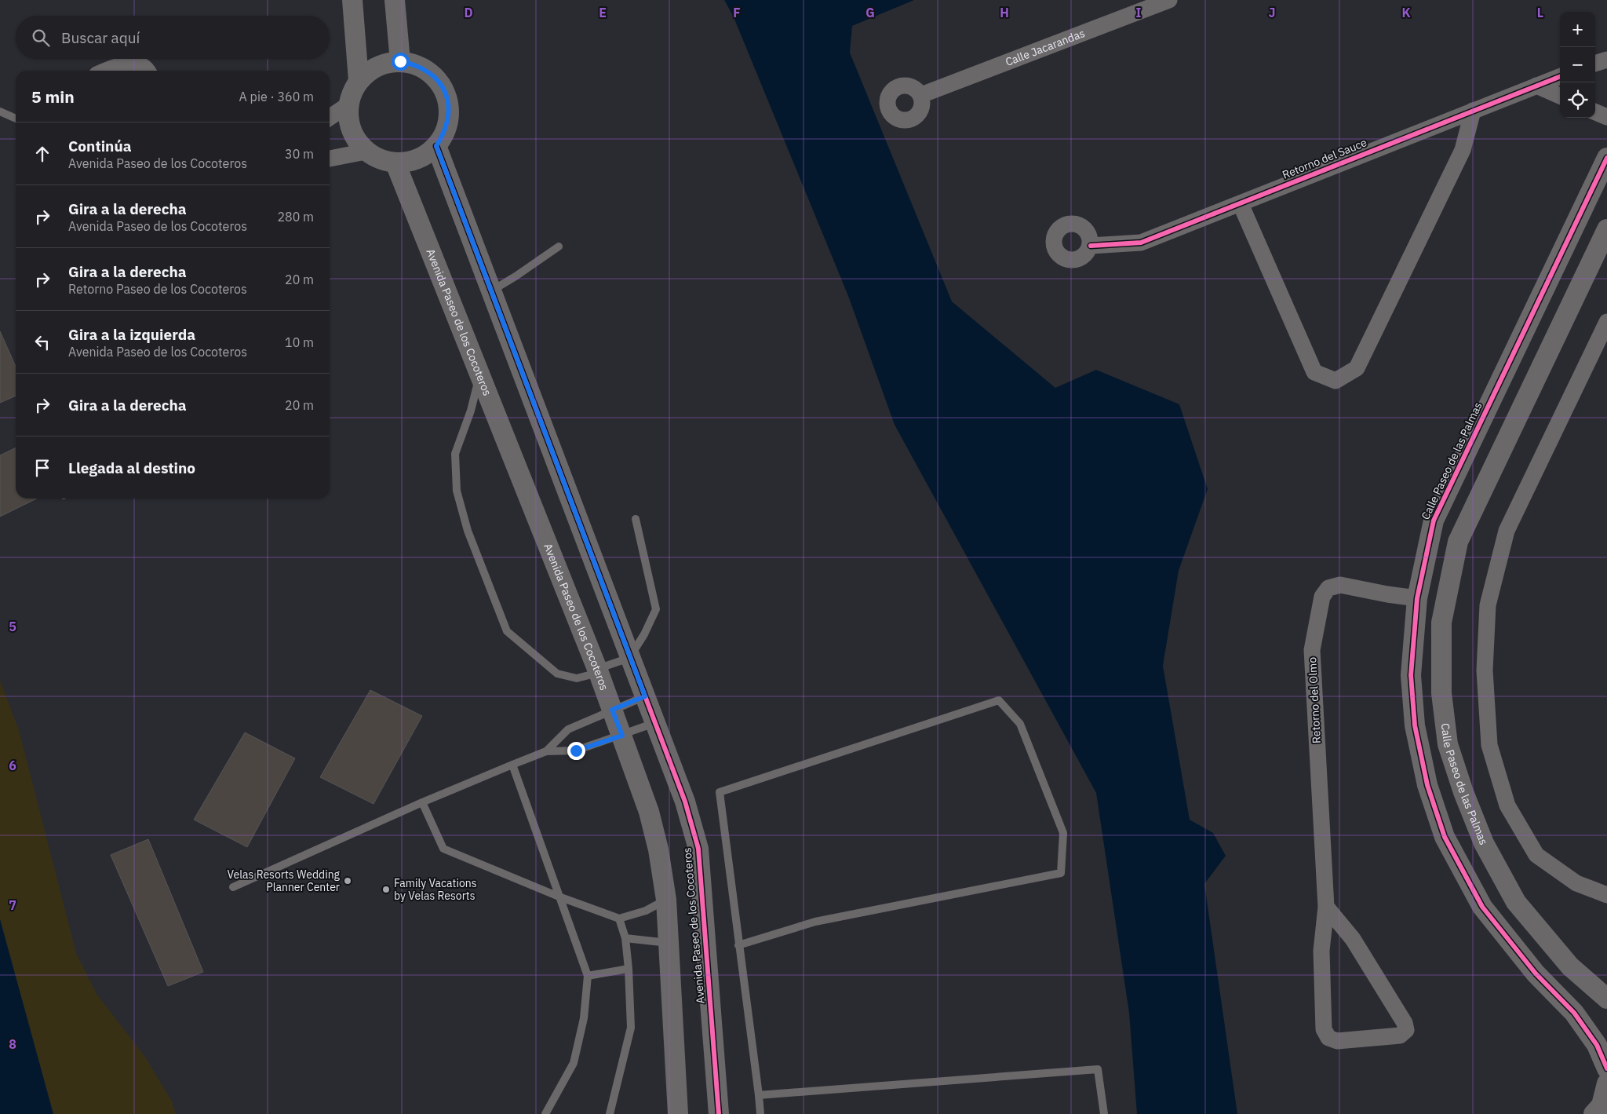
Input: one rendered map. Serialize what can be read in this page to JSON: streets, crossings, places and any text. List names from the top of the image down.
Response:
{
  "streets": {
    "street": [
      "Calle Jacarandas",
      "Retorno del Sauce",
      "Avenida Paseo de los Cocoteros",
      "Calle Paseo de las Palmas",
      "Retorno del Olmo"
    ]
  },
  "crossings": [
    ["Calle Paseo de las Palmas", "Retorno del Olmo"]
  ],
  "places": ["Velas Resorts Wedding Planner Center", "Family Vacations by Velas Resorts"],
  "page": {
    "map_buttons": ["+", "−"],
    "search": "Buscar aquí",
    "heading": ["5 min", "A pie · 360 m"],
    "list": [
      ["Continúa", "Avenida Paseo de los Cocoteros", "30 m"],
      ["Gira a la derecha", "Avenida Paseo de los Cocoteros", "280 m"],
      ["Gira a la derecha", "Retorno Paseo de los Cocoteros", "20 m"],
      ["Gira a la izquierda", "Avenida Paseo de los Cocoteros", "10 m"],
      ["Gira a la derecha", "20 m"],
      "Llegada al destino"
    ]
  },
  "grid": {
    "columns": [
      "D",
      "E",
      "F",
      "G",
      "H",
      "I",
      "J",
      "K",
      "L"
    ],
    "rows": [
      "5",
      "6",
      "7",
      "8"
    ]
  }
}
